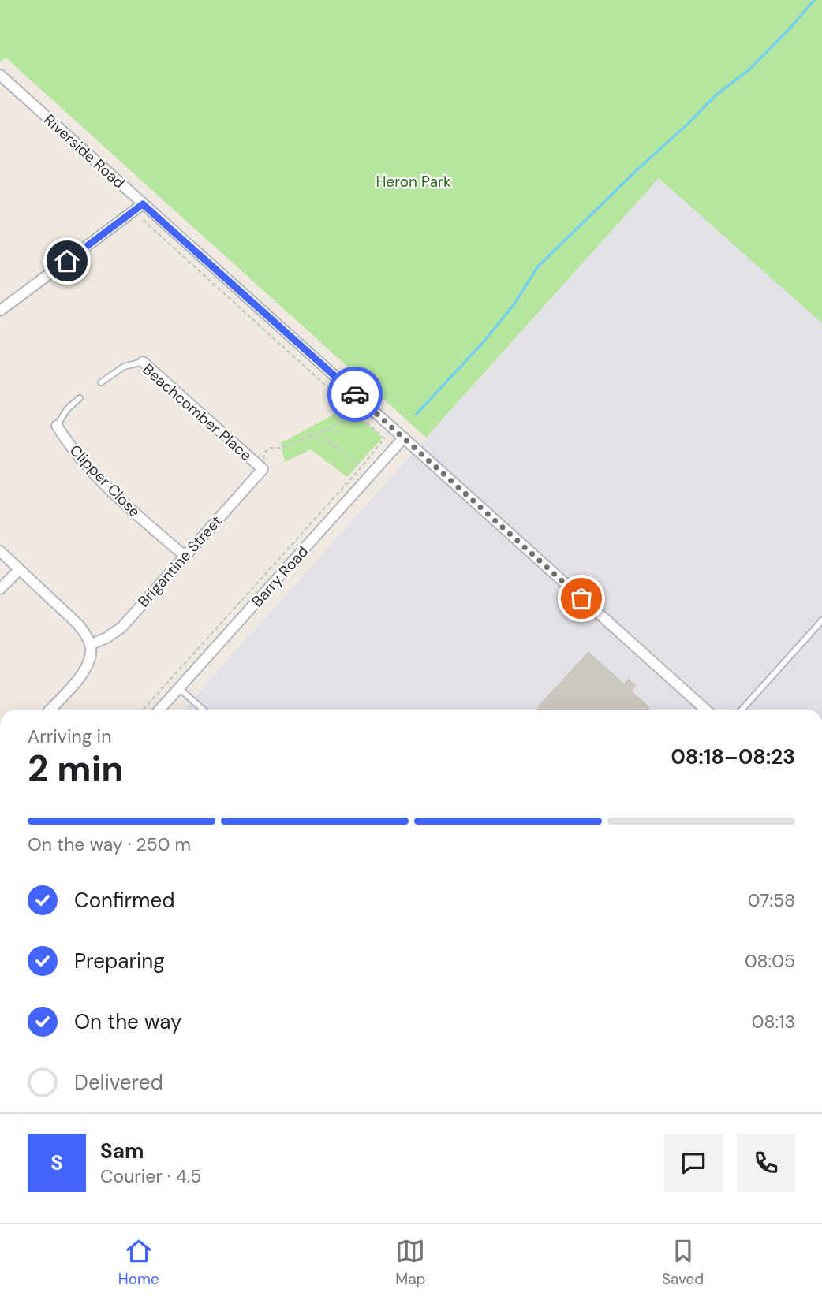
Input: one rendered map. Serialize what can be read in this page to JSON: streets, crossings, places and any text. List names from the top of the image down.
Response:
{
  "streets": {
    "street": [
      "Riverside Road",
      "Beachcomber Place",
      "Clipper Close",
      "Brigantine Street",
      "Barry Road"
    ]
  },
  "crossings": [
    ["Riverside Road", "Barry Road"],
    ["Beachcomber Place", "Brigantine Street"],
    ["Clipper Close", "Brigantine Street"]
  ],
  "parks": ["Heron Park"],
  "page": {
    "heading": ["2 min", "Arriving in", "08:18–08:23"],
    "panel": ["Sam", "Courier · 4.5"],
    "bar": "On the way · 250 m",
    "list": [
      ["Confirmed", "07:58"],
      ["Preparing", "08:05"],
      ["On the way", "08:13"],
      "Delivered"
    ],
    "round": "S",
    "tabs": ["Home", "Map", "Saved"]
  }
}
